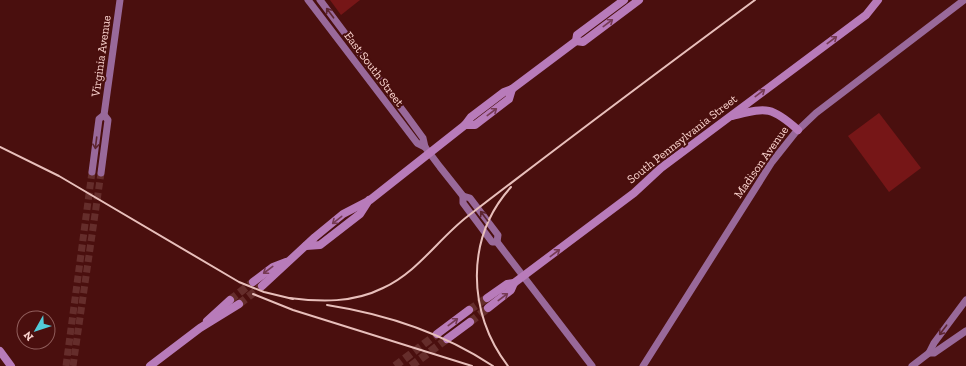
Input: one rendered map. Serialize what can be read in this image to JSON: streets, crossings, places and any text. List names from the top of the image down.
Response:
{
  "streets": {
    "main road": [
      "Virginia Avenue",
      "East South Street",
      "South Pennsylvania Street",
      "Madison Avenue"
    ]
  },
  "crossings": [
    ["East South Street", "South Pennsylvania Street"]
  ],
  "one_way": ["South Pennsylvania Street"],
  "north": "bottom left"
}
